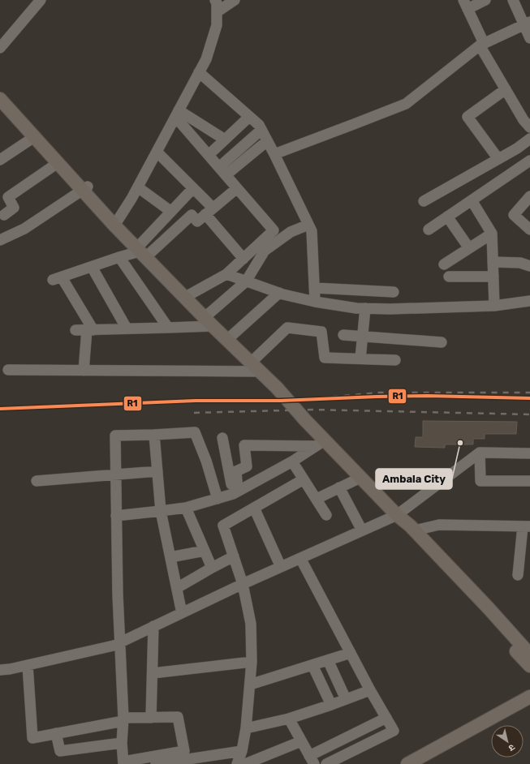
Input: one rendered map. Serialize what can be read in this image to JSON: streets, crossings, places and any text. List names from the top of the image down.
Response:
{
  "places": ["Ambala City"],
  "lines": ["transit line R1"],
  "north": "bottom right"
}
